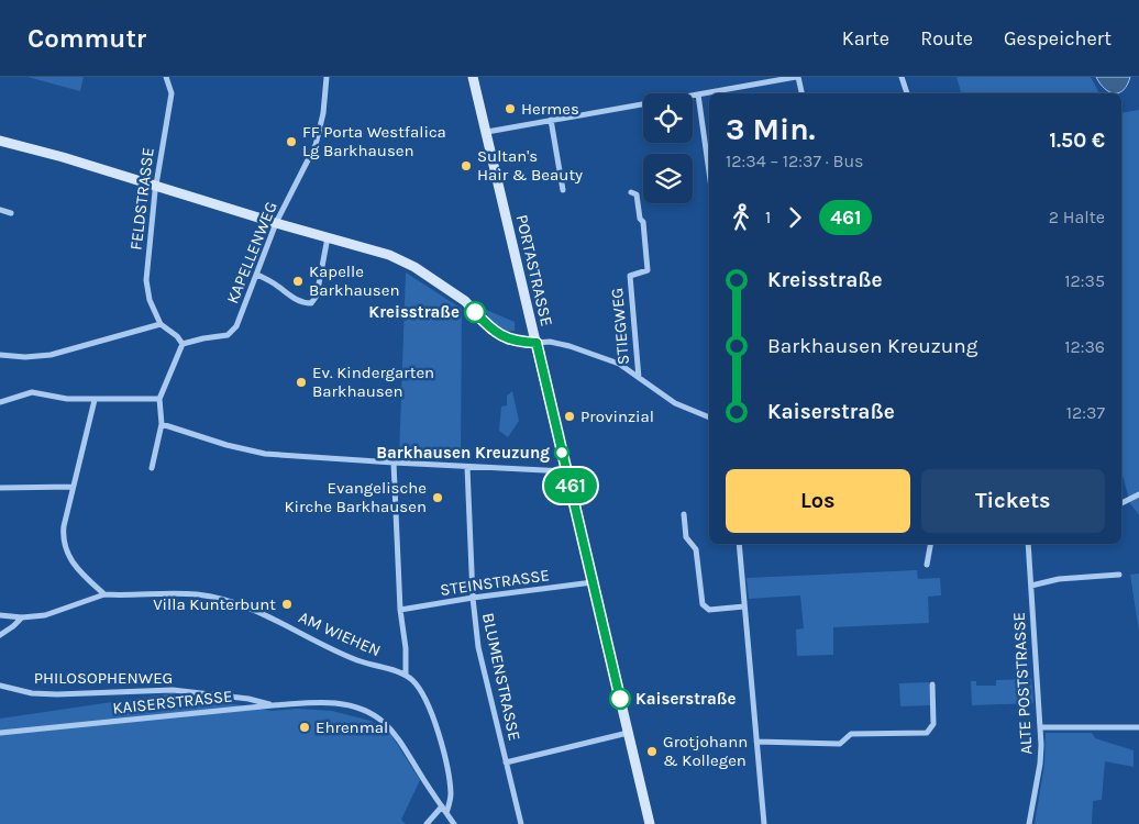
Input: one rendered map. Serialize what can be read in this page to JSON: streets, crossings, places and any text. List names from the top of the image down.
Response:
{
  "streets": {
    "main road": ["PORTASTRASSE"],
    "street": [
      "FELDSTRASSE",
      "KAPELLENWEG",
      "STIEGWEG",
      "STEINSTRASSE",
      "AM WIEHEN",
      "BLUMENSTRASSE",
      "PHILOSOPHENWEG",
      "ALTE POSTSTRASSE",
      "KAISERSTRASSE"
    ]
  },
  "crossings": [
    ["PORTASTRASSE", "STEINSTRASSE"],
    ["STEINSTRASSE", "BLUMENSTRASSE"],
    ["PHILOSOPHENWEG", "KAISERSTRASSE"]
  ],
  "places": [
    "Hermes",
    "FF Porta Westfalica Lg Barkhausen",
    "Sultan's Hair & Beauty",
    "Kapelle Barkhausen",
    "Kreisstraße",
    "Ev. Kindergarten Barkhausen",
    "Provinzial",
    "Barkhausen Kreuzung",
    "Evangelische Kirche Barkhausen",
    "Villa Kunterbunt",
    "Kaiserstraße",
    "Ehrenmal",
    "Grotjohann & Kollegen"
  ],
  "lines": ["bus line 461"],
  "page": {
    "header": "Commutr",
    "nav": ["Karte", "Route", "Gespeichert"],
    "on_map": "461",
    "heading": ["3 Min.", "12:34 – 12:37 · Bus", "1.50 €"],
    "legs": ["1", "461", "2 Halte"],
    "list": [
      {
        "name": "Kreisstraße",
        "value": "12:35"
      },
      {
        "name": "Barkhausen Kreuzung",
        "value": "12:36"
      },
      {
        "name": "Kaiserstraße",
        "value": "12:37"
      }
    ],
    "buttons": ["Los", "Tickets"]
  }
}
